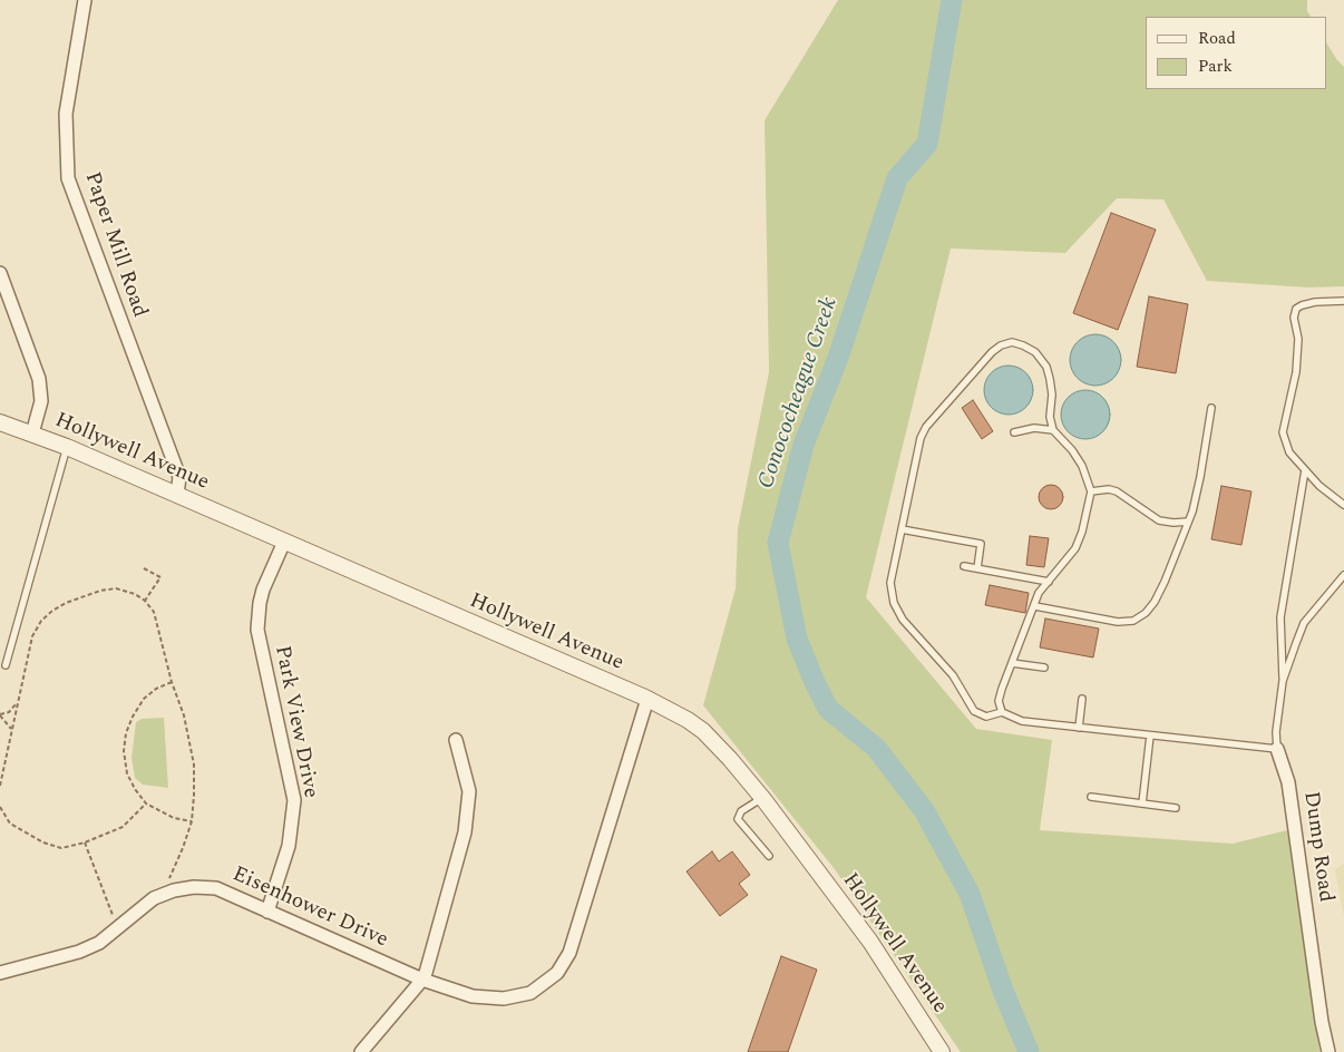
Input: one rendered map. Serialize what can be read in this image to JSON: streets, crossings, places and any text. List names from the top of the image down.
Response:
{
  "streets": {
    "street": [
      "Paper Mill Road",
      "Hollywell Avenue",
      "Park View Drive",
      "Dump Road",
      "Eisenhower Drive"
    ]
  },
  "crossings": [
    ["Paper Mill Road", "Hollywell Avenue"],
    ["Hollywell Avenue", "Park View Drive"],
    ["Hollywell Avenue", "Eisenhower Drive"],
    ["Park View Drive", "Eisenhower Drive"]
  ],
  "water": ["Conococheague Creek"],
  "legend": ["Road", "Park"]
}
